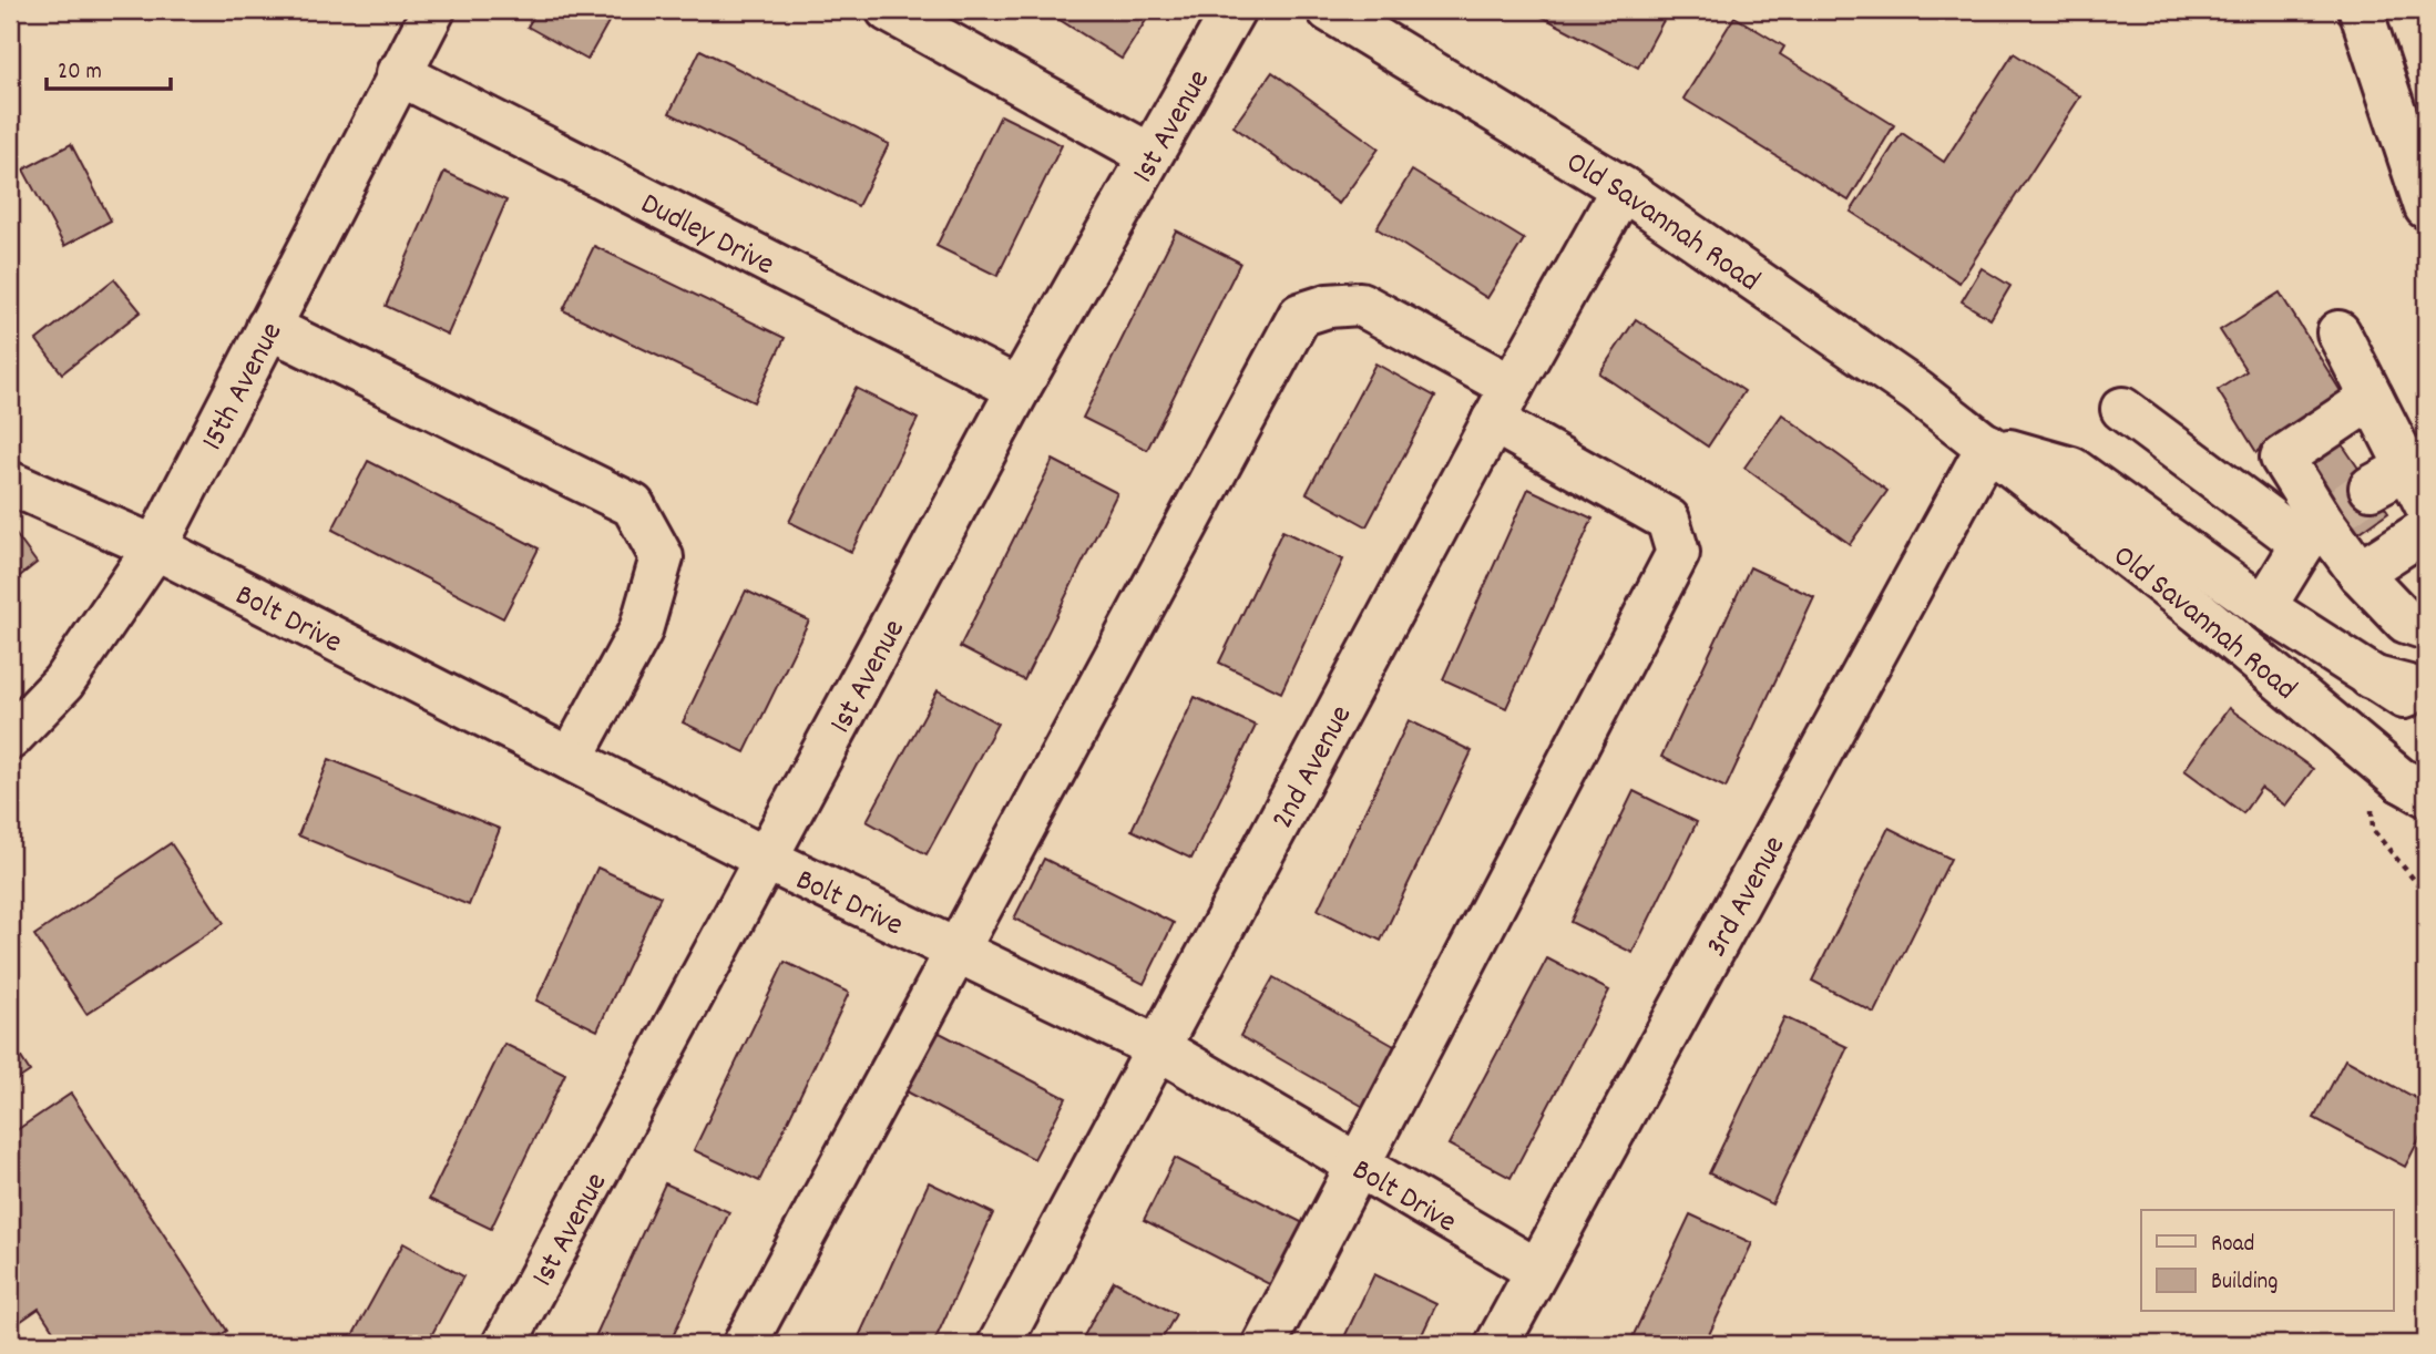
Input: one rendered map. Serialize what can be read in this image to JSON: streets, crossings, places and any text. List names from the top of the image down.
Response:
{
  "streets": {
    "main road": [
      "1st Avenue",
      "Old Savannah Road",
      "Dudley Drive",
      "15th Avenue",
      "Bolt Drive",
      "2nd Avenue",
      "3rd Avenue"
    ]
  },
  "crossings": [
    ["1st Avenue", "Dudley Drive"],
    ["1st Avenue", "Bolt Drive"],
    ["Old Savannah Road", "2nd Avenue"],
    ["Old Savannah Road", "3rd Avenue"],
    ["Dudley Drive", "15th Avenue"],
    ["15th Avenue", "Bolt Drive"],
    ["Bolt Drive", "2nd Avenue"],
    ["Bolt Drive", "3rd Avenue"]
  ],
  "legend": ["Road", "Building"],
  "scale_bar": "20 m"
}
